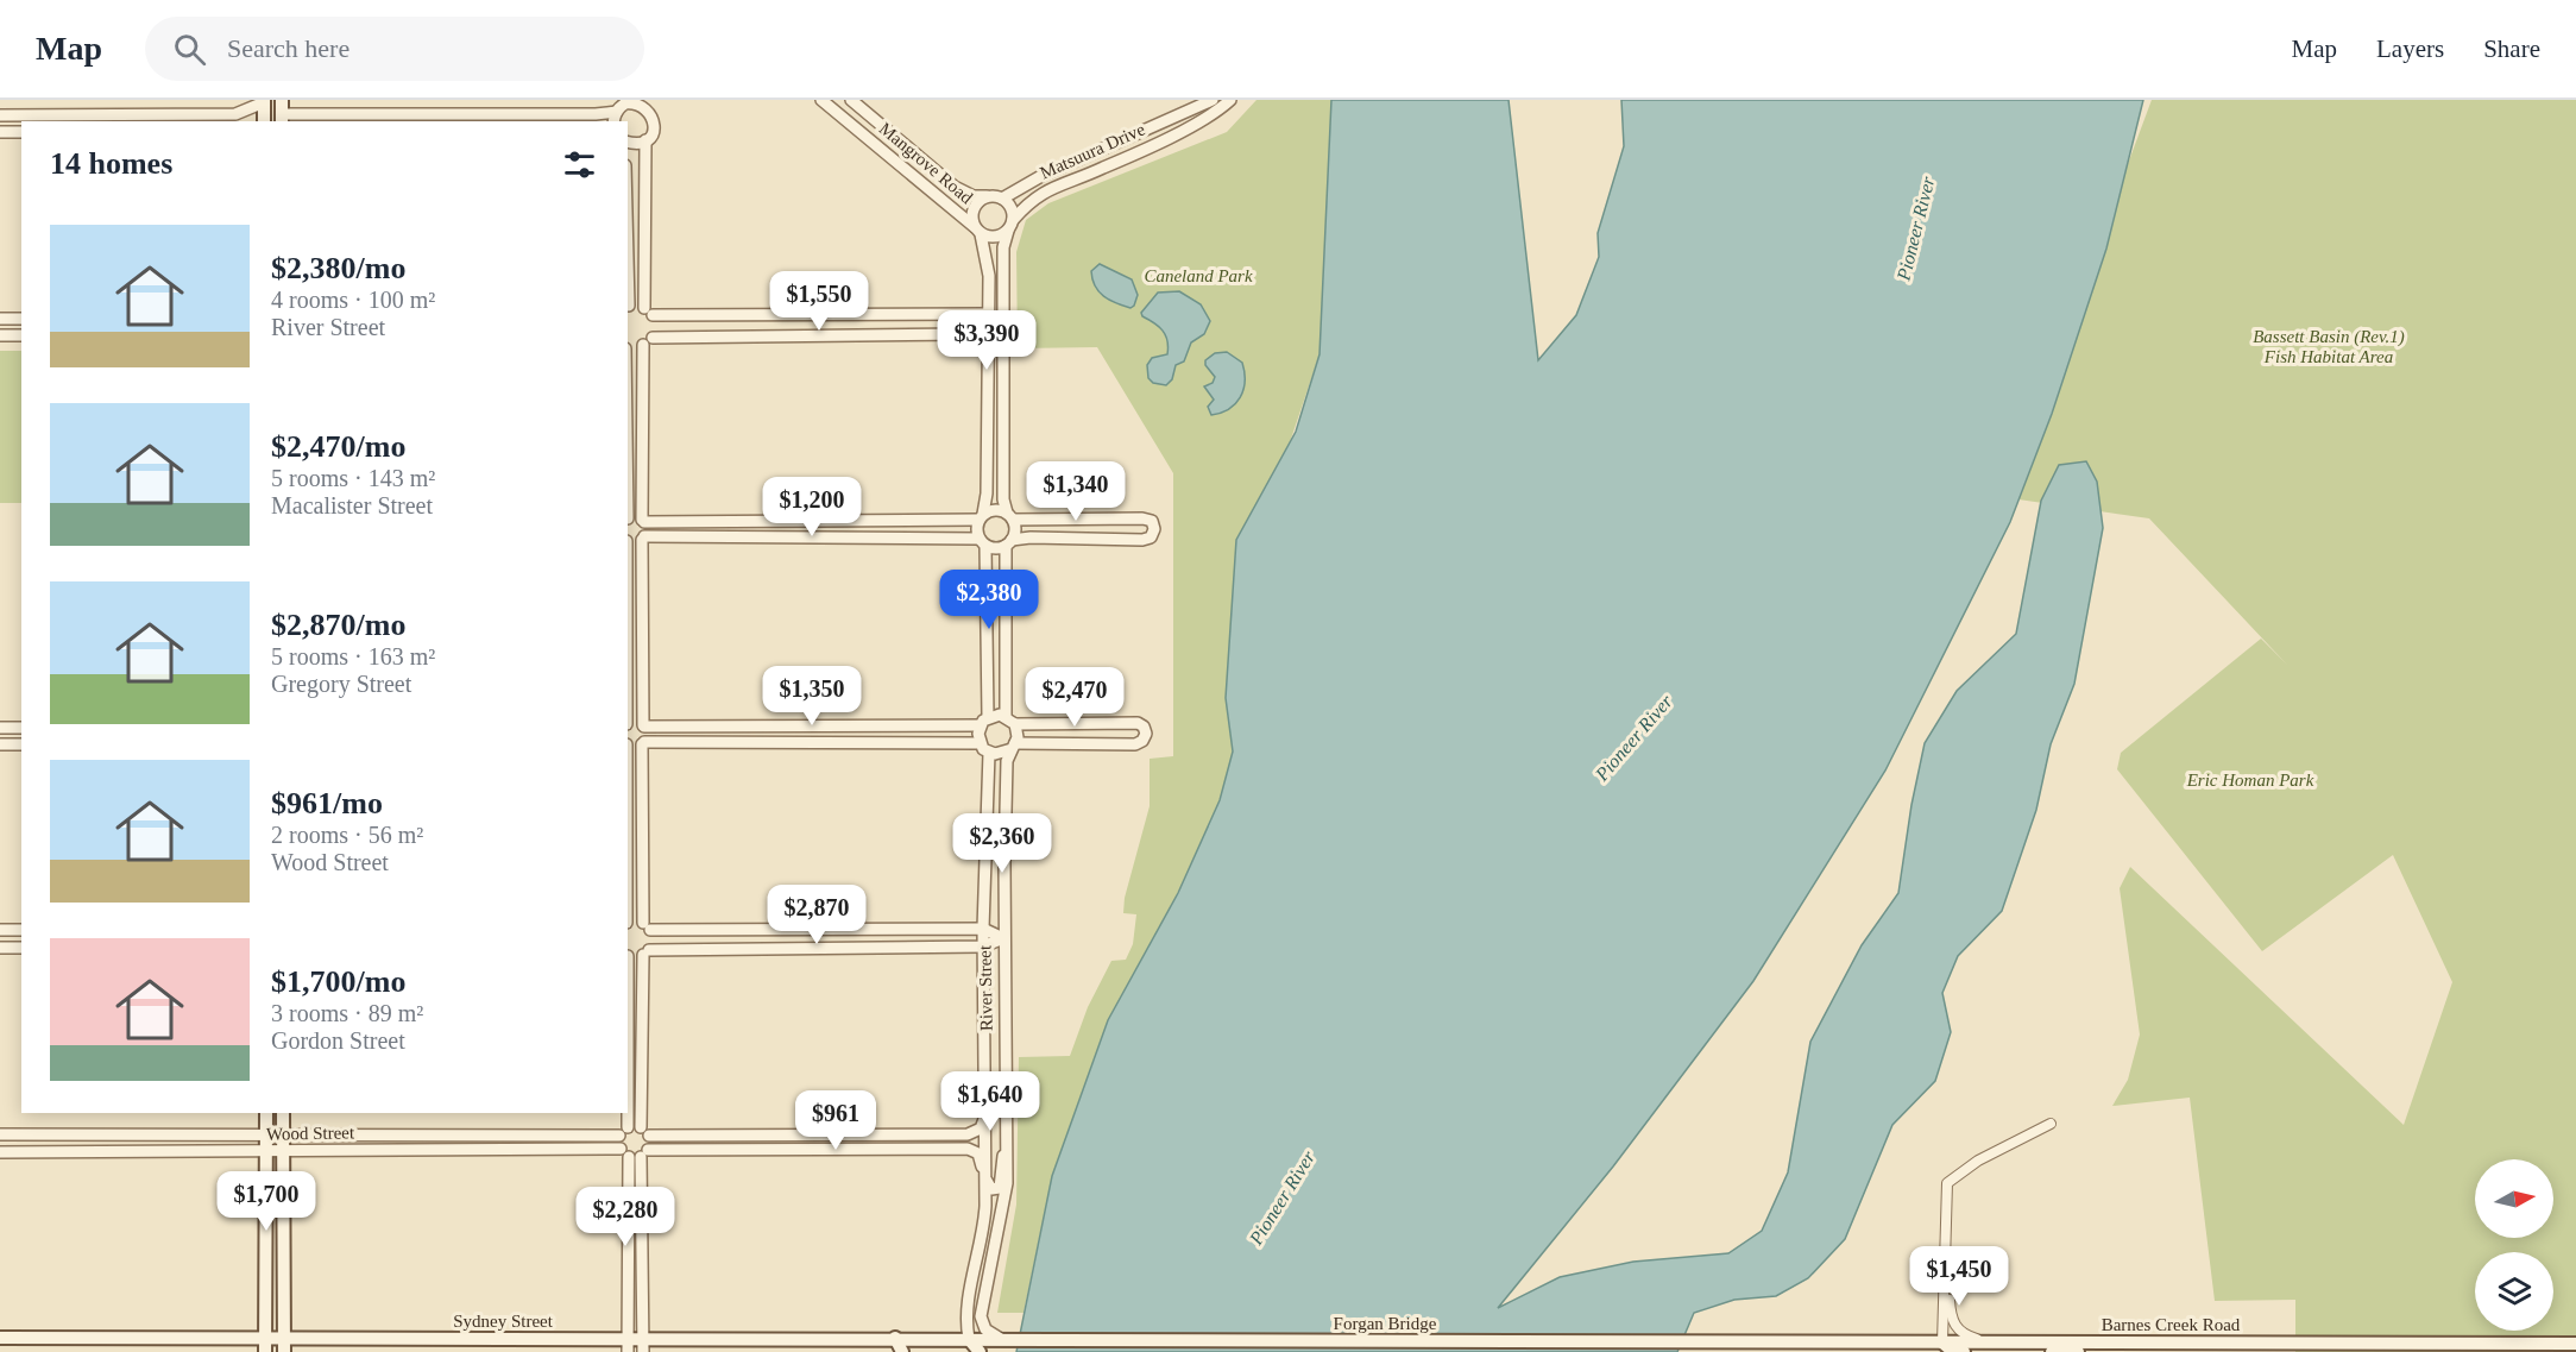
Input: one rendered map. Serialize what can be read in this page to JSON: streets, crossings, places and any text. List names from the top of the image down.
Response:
{
  "streets": {
    "main road": ["Sydney Street", "Forgan Bridge", "Barnes Creek Road"],
    "street": [
      "Matsuura Drive",
      "Mangrove Road",
      "River Street",
      "Wood Street"
    ]
  },
  "crossings": [
    ["Matsuura Drive", "Mangrove Road"],
    ["River Street", "Wood Street"],
    ["River Street", "Sydney Street"],
    ["River Street", "Forgan Bridge"],
    ["Sydney Street", "Forgan Bridge"],
    ["Forgan Bridge", "Barnes Creek Road"]
  ],
  "water": ["Pioneer River"],
  "parks": ["Caneland Park", "Bassett Basin (Rev.1) Fish Habitat Area", "Eric Homan Park"],
  "north": "right",
  "page": {
    "header": "Map",
    "search": "Search here",
    "nav": ["Map", "Layers", "Share"],
    "heading": "14 homes",
    "list": [
      {
        "name": "$2,380/mo",
        "note": "4 rooms · 100 m² · River Street"
      },
      {
        "name": "$2,470/mo",
        "note": "5 rooms · 143 m² · Macalister Street"
      },
      {
        "name": "$2,870/mo",
        "note": "5 rooms · 163 m² · Gregory Street"
      },
      {
        "name": "$961/mo",
        "note": "2 rooms · 56 m² · Wood Street"
      },
      {
        "name": "$1,700/mo",
        "note": "3 rooms · 89 m² · Gordon Street"
      }
    ],
    "price": [
      "$1,550",
      "$3,390",
      "$1,340",
      "$1,200",
      "$2,380",
      "$1,350",
      "$2,470",
      "$2,360",
      "$2,870",
      "$1,640",
      "$961",
      "$1,700",
      "$2,280",
      "$1,450"
    ]
  }
}
